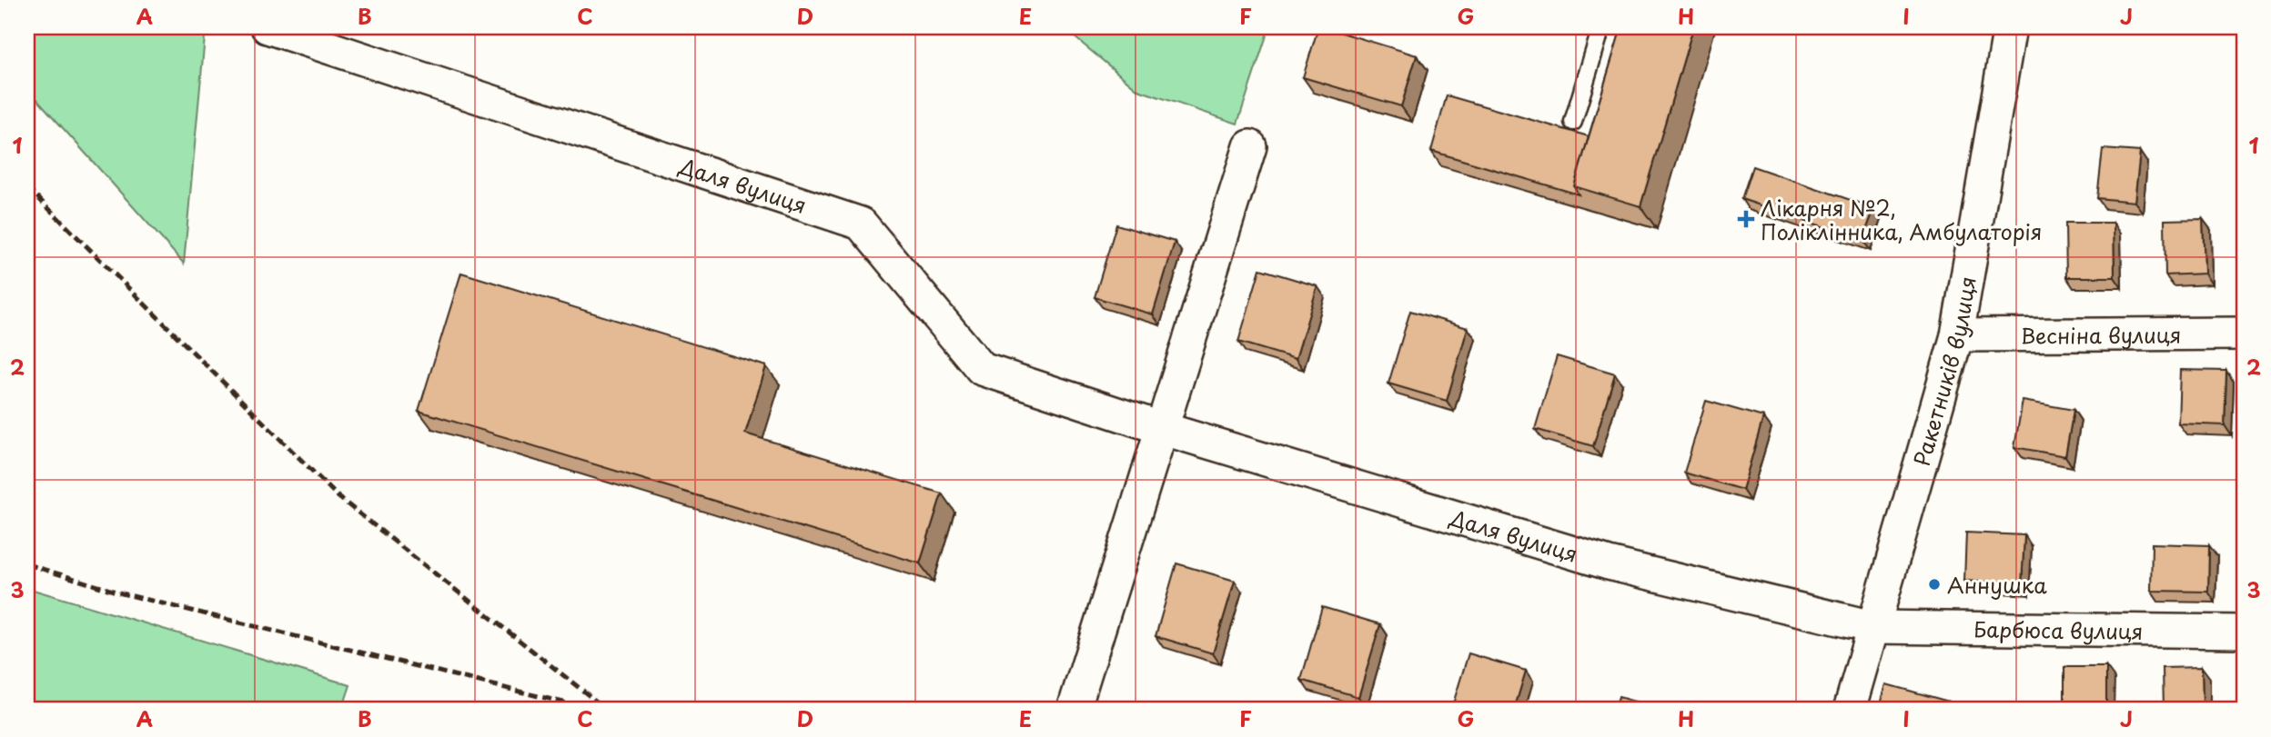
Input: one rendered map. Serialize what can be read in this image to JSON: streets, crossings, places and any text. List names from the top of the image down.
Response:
{
  "streets": {
    "street": [
      "Даля вулиця",
      "Весніна вулиця",
      "Ракетників вулиця",
      "Барбюса вулиця"
    ]
  },
  "crossings": [
    ["Даля вулиця", "Ракетників вулиця"],
    ["Даля вулиця", "Барбюса вулиця"],
    ["Весніна вулиця", "Ракетників вулиця"],
    ["Ракетників вулиця", "Барбюса вулиця"]
  ],
  "places": {
    "health": ["Лікарня №2, Поліклінника, Амбулаторія"],
    "other": ["Аннушка"]
  },
  "grid": {
    "columns": [
      "A",
      "B",
      "C",
      "D",
      "E",
      "F",
      "G",
      "H",
      "I",
      "J"
    ],
    "rows": ["1", "2", "3"]
  }
}
